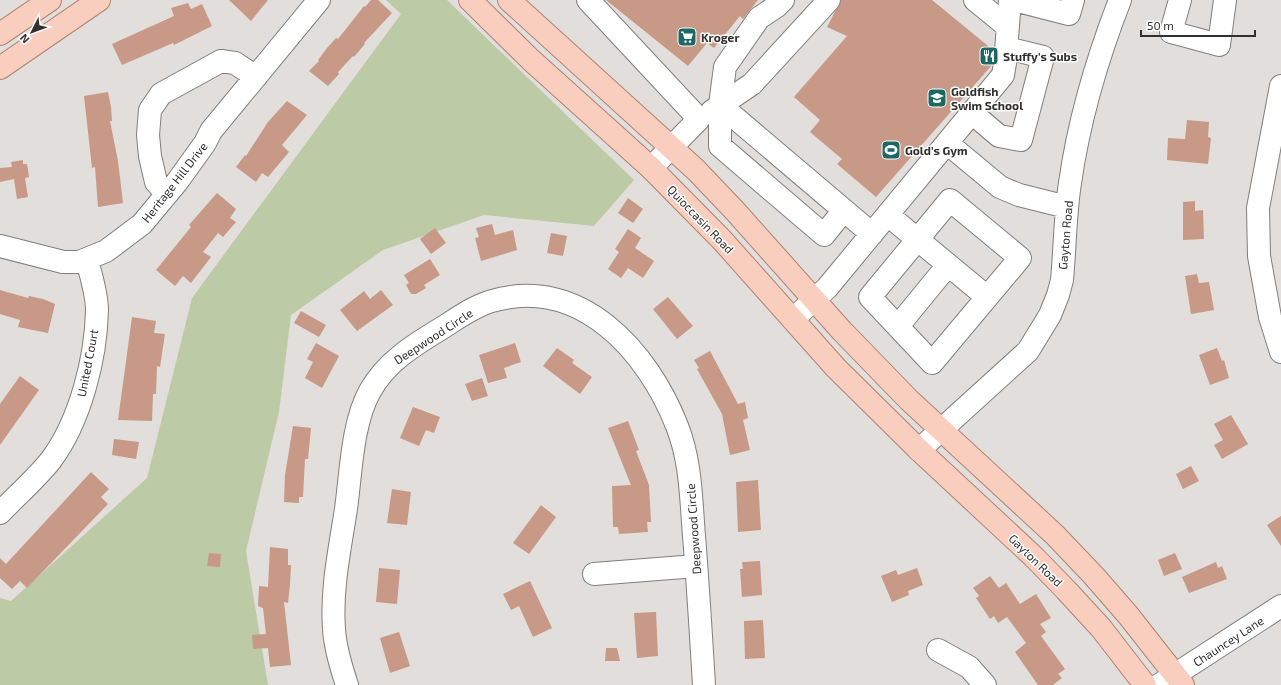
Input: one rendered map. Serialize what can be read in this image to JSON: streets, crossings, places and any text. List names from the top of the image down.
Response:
{
  "streets": {
    "main road": ["Quioccasin Road", "Gayton Road"],
    "street": [
      "Heritage Hill Drive",
      "Deepwood Circle",
      "United Court",
      "Chauncey Lane"
    ]
  },
  "crossings": [
    ["Heritage Hill Drive", "United Court"],
    ["Quioccasin Road", "Gayton Road"]
  ],
  "places": {
    "supermarket": ["Kroger"],
    "restaurant": ["Stuffy's Subs"],
    "school or university": ["Goldfish Swim School"],
    "sports": ["Gold's Gym"]
  },
  "scale_bar": "50 m",
  "north": "bottom left"
}
